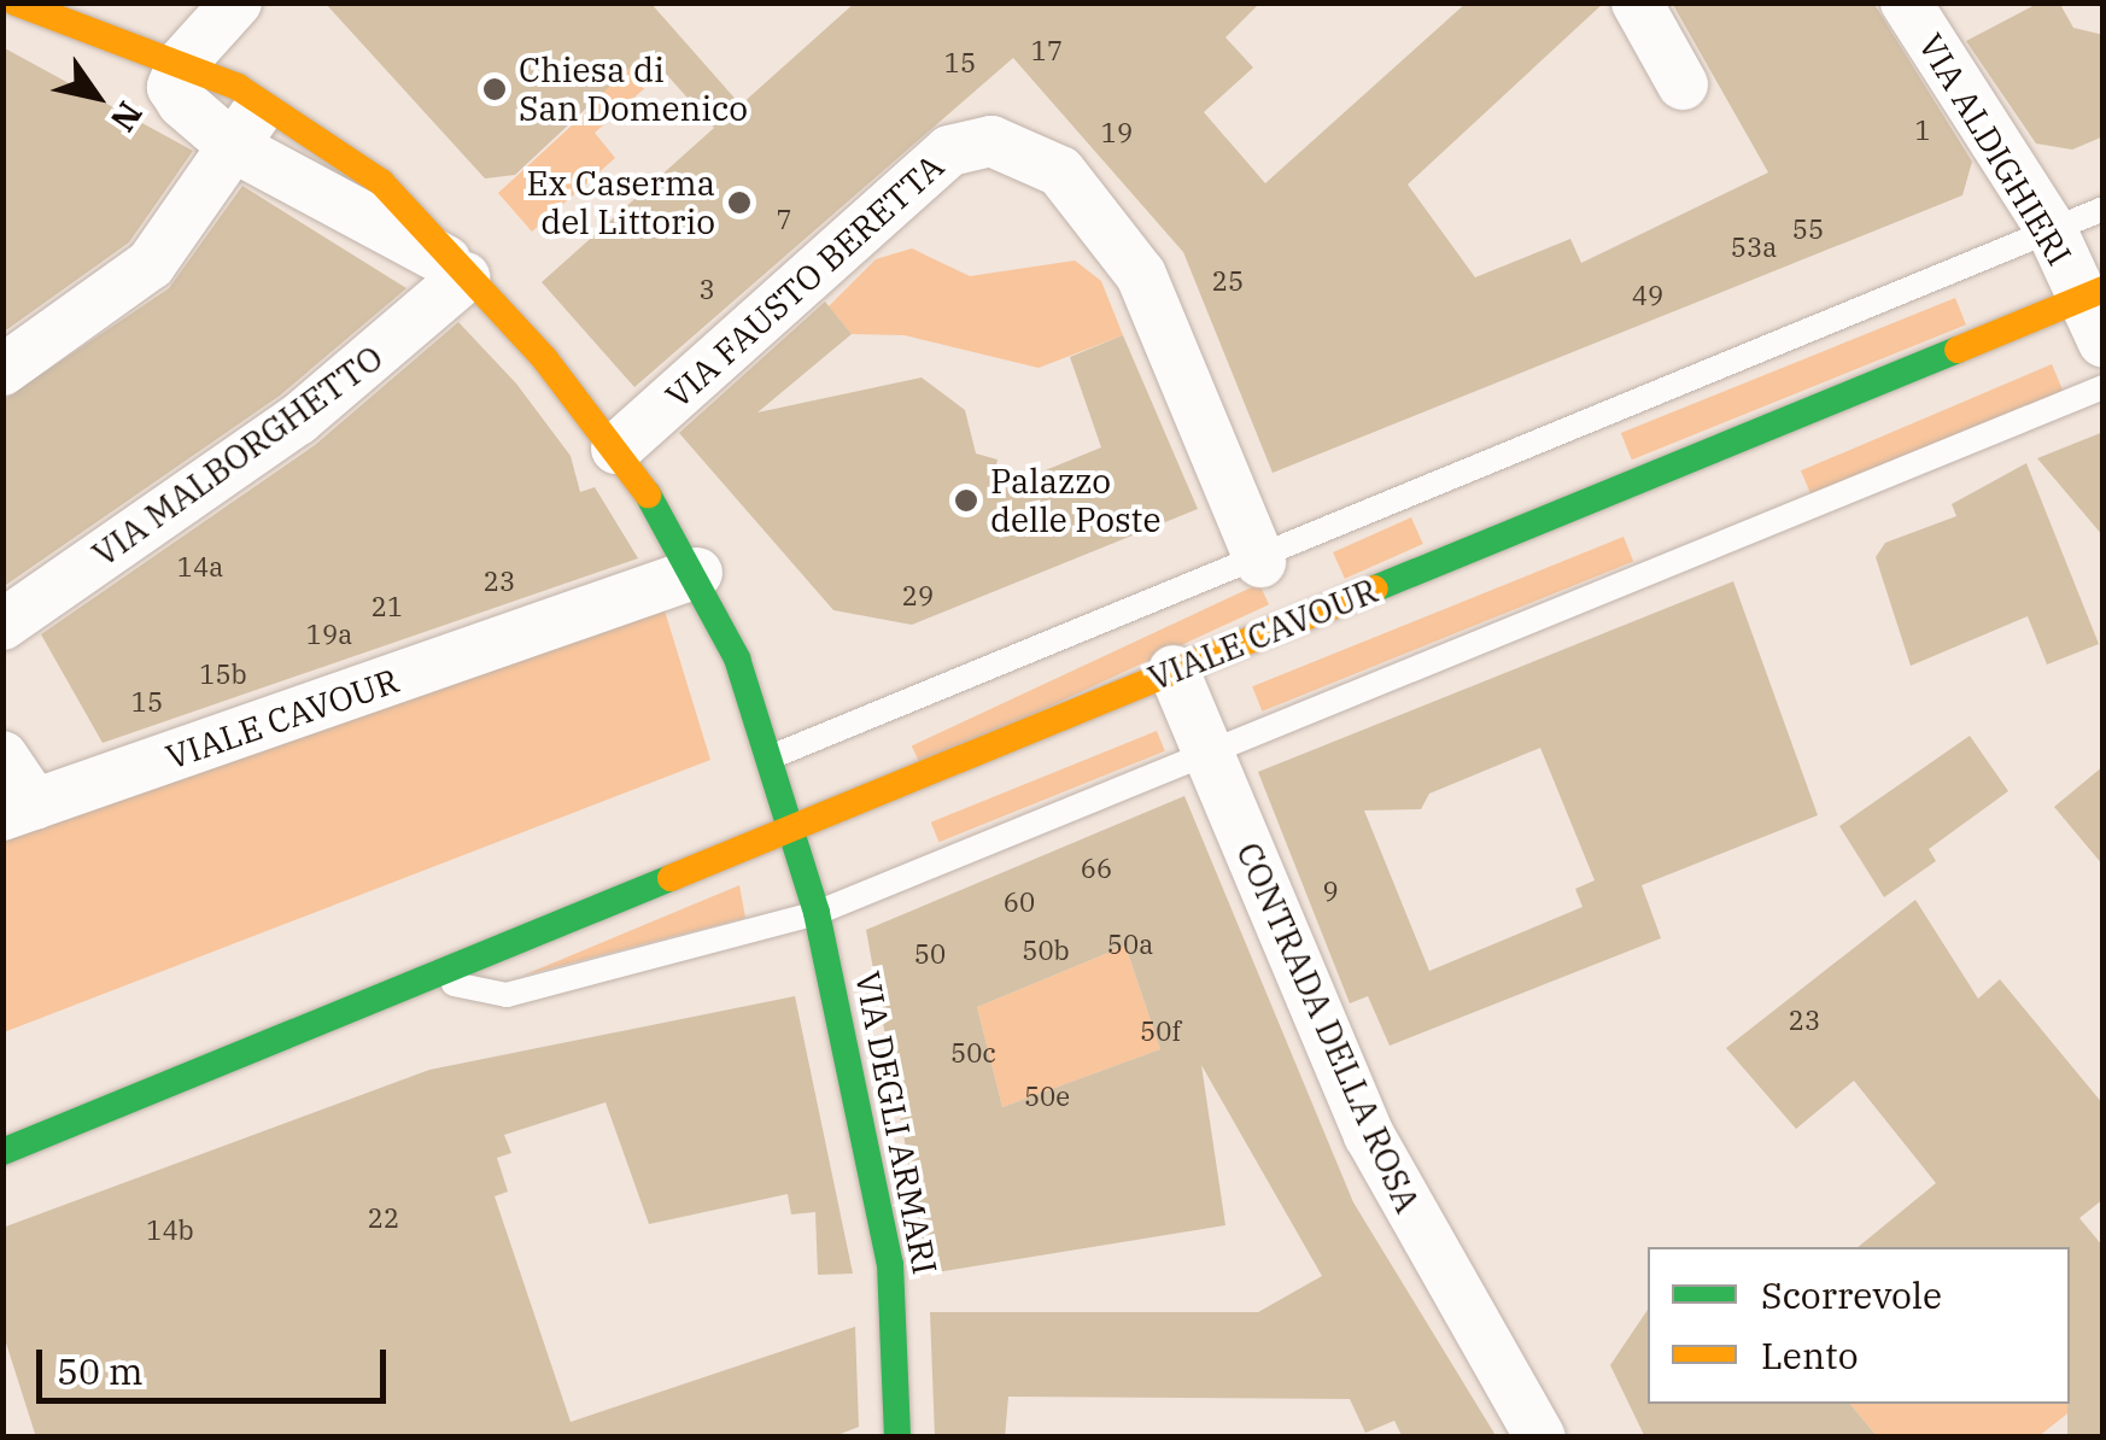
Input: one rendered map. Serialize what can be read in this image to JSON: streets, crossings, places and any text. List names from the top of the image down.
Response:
{
  "streets": {
    "street": [
      "VIA ALDIGHIERI",
      "VIA FAUSTO BERETTA",
      "VIA MALBORGHETTO",
      "VIALE CAVOUR",
      "CONTRADA DELLA ROSA",
      "VIA DEGLI ARMARI"
    ]
  },
  "crossings": [
    ["VIA ALDIGHIERI", "VIALE CAVOUR"],
    ["VIA FAUSTO BERETTA", "VIALE CAVOUR"],
    ["VIA FAUSTO BERETTA", "VIA DEGLI ARMARI"],
    ["VIA MALBORGHETTO", "VIA DEGLI ARMARI"],
    ["VIALE CAVOUR", "CONTRADA DELLA ROSA"],
    ["VIALE CAVOUR", "VIA DEGLI ARMARI"]
  ],
  "places": ["Chiesa di San Domenico", "Ex Caserma del Littorio", "Palazzo delle Poste"],
  "house_numbers": [
    "17",
    "15",
    "1",
    "19",
    "7",
    "55",
    "53a",
    "25",
    "3",
    "49",
    "14a",
    "23",
    "29",
    "21",
    "19a",
    "15b",
    "15",
    "66",
    "9",
    "60",
    "50a",
    "50b",
    "50",
    "23",
    "50f",
    "50c",
    "50e",
    "22",
    "14b"
  ],
  "legend": ["Scorrevole", "Lento"],
  "scale_bar": "50 m",
  "north": "bottom right"
}
